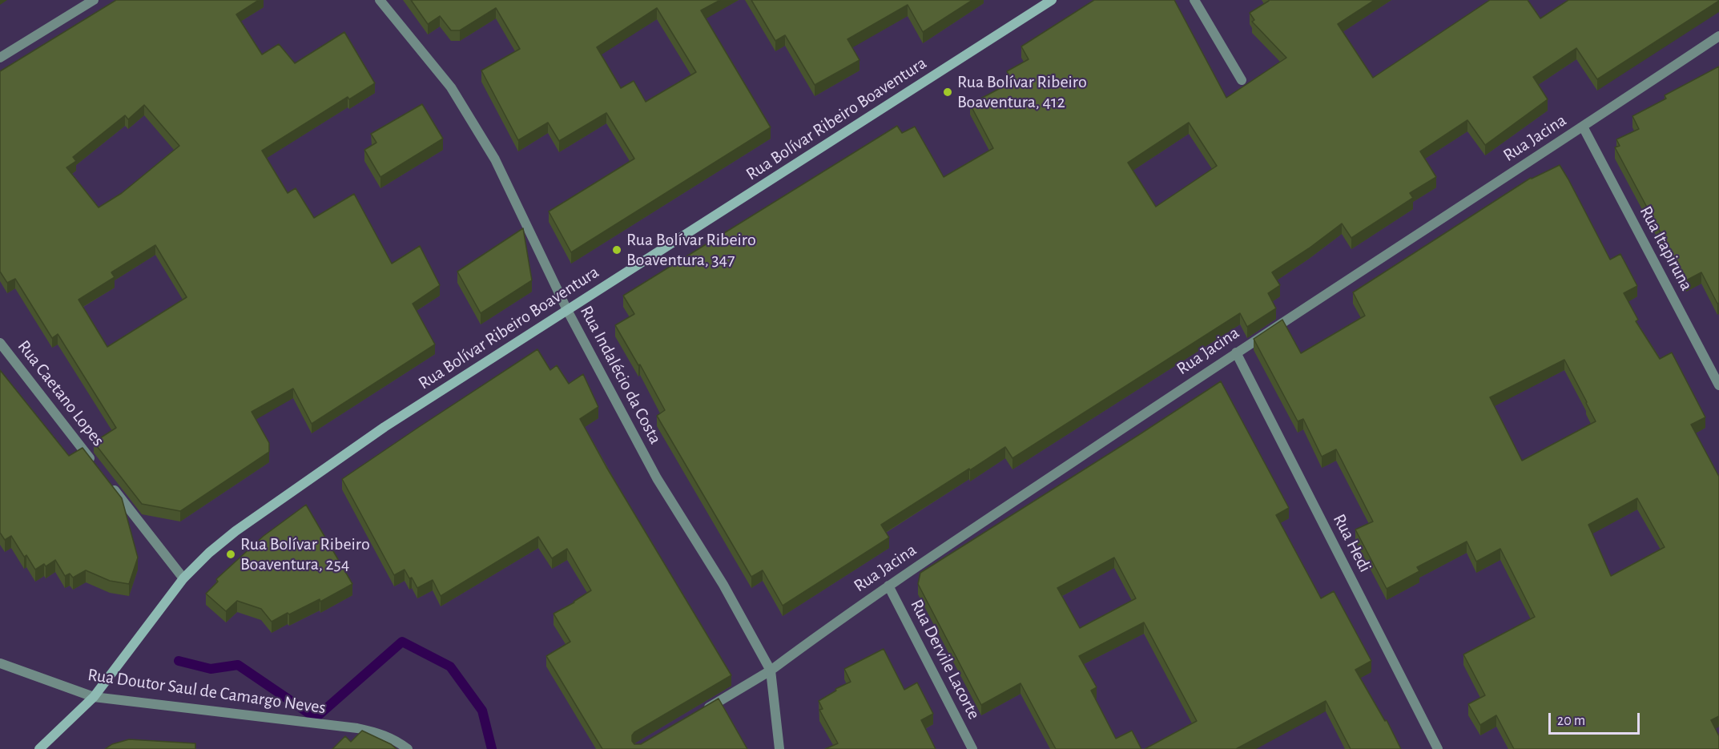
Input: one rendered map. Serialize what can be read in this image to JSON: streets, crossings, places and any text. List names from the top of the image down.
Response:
{
  "streets": {
    "main road": ["Rua Bolívar Ribeiro Boaventura"],
    "street": [
      "Rua Jacina",
      "Rua Itapiruna",
      "Rua Indalécio da Costa",
      "Rua Caetano Lopes",
      "Rua Hedi",
      "Rua Dervile Lacorte",
      "Rua Doutor Saul de Camargo Neves"
    ]
  },
  "crossings": [
    ["Rua Bolívar Ribeiro Boaventura", "Rua Indalécio da Costa"],
    ["Rua Bolívar Ribeiro Boaventura", "Rua Doutor Saul de Camargo Neves"],
    ["Rua Jacina", "Rua Itapiruna"],
    ["Rua Jacina", "Rua Indalécio da Costa"],
    ["Rua Jacina", "Rua Hedi"],
    ["Rua Jacina", "Rua Dervile Lacorte"]
  ],
  "places": ["Rua Bolívar Ribeiro Boaventura, 412", "Rua Bolívar Ribeiro Boaventura, 347", "Rua Bolívar Ribeiro Boaventura, 254"],
  "scale_bar": "20 m"
}
